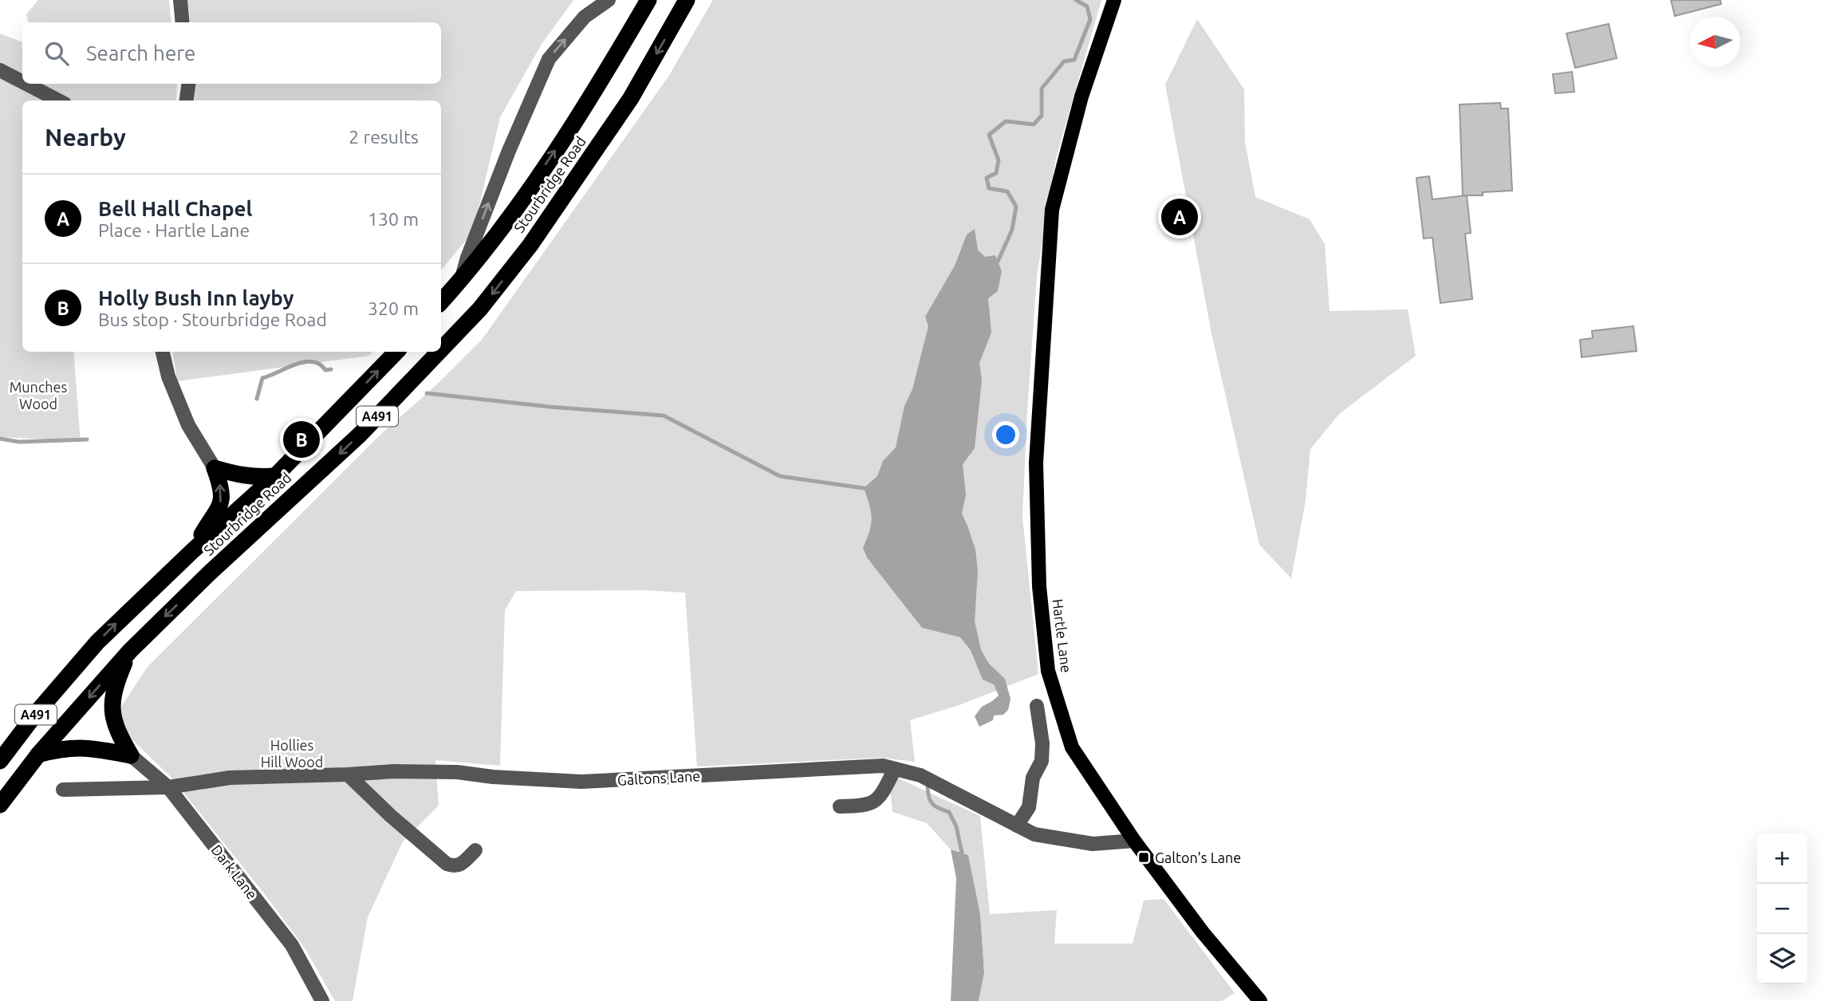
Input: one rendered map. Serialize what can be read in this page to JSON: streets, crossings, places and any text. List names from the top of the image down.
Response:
{
  "streets": {
    "highway": ["Stourbridge Road", "A491"],
    "main road": ["Hartle Lane"],
    "street": ["Galtons Lane", "Dark Lane"]
  },
  "crossings": [
    ["Hartle Lane", "Galtons Lane"],
    ["Galtons Lane", "Dark Lane"]
  ],
  "parks": ["Munches Wood", "Hollies Hill Wood"],
  "places": {
    "transit": ["Galton's Lane"]
  },
  "north": "left",
  "page": {
    "search": "Search here",
    "heading": ["Nearby", "2 results"],
    "list": [
      {
        "mark": "A",
        "name": "Bell Hall Chapel",
        "note": "Place · Hartle Lane",
        "value": "130 m"
      },
      {
        "mark": "B",
        "name": "Holly Bush Inn layby",
        "note": "Bus stop · Stourbridge Road",
        "value": "320 m"
      }
    ],
    "pins": ["A", "B"],
    "map_buttons": ["+", "−"]
  }
}
